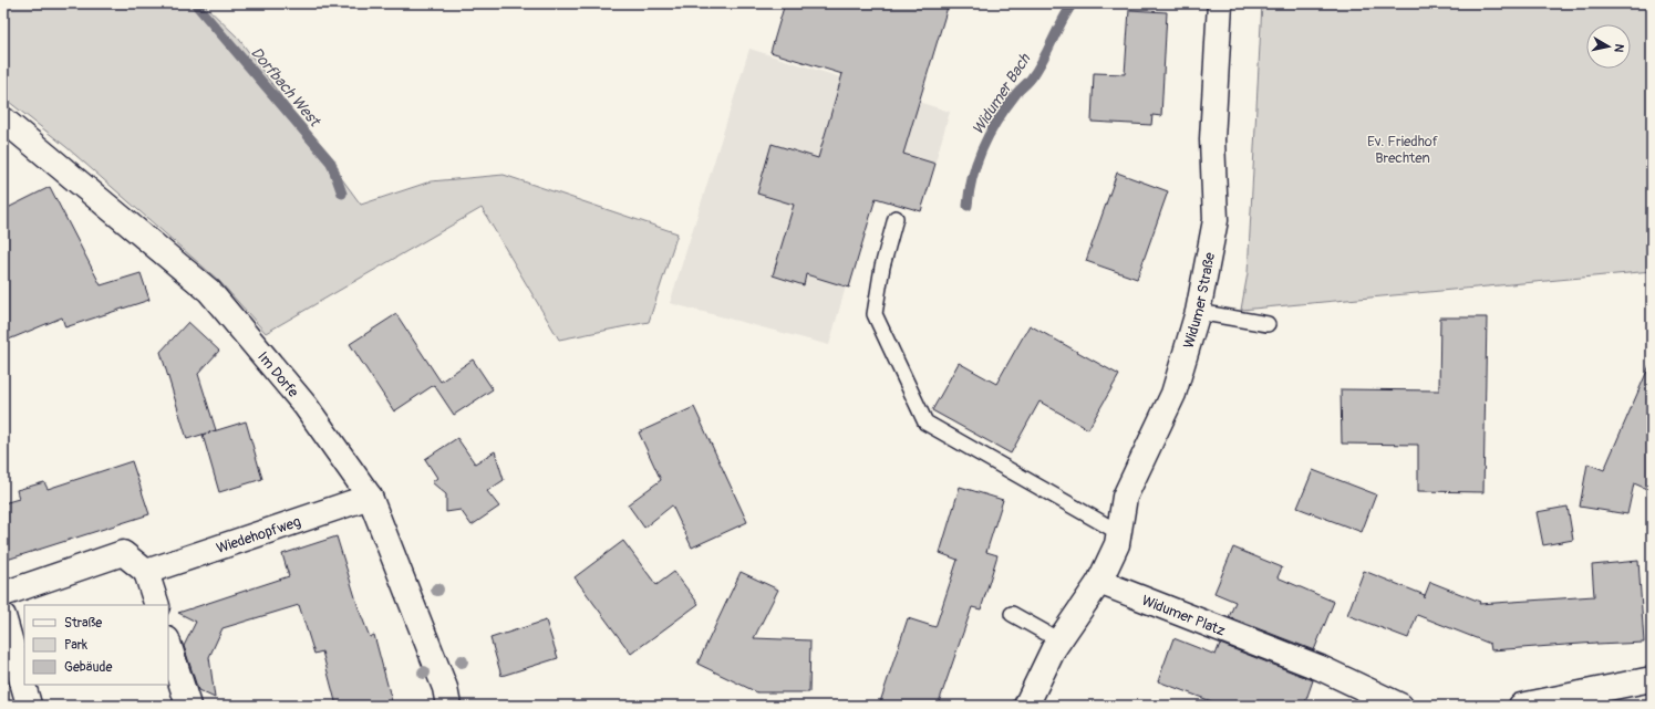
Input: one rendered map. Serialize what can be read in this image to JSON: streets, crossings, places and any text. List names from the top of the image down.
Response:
{
  "streets": {
    "street": [
      "Widumer Straße",
      "Im Dorfe",
      "Wiedehopfweg",
      "Widumer Platz"
    ]
  },
  "crossings": [
    ["Widumer Straße", "Widumer Platz"],
    ["Im Dorfe", "Wiedehopfweg"]
  ],
  "water": ["Dorfbach West", "Widumer Bach"],
  "parks": ["Ev. Friedhof Brechten"],
  "legend": ["Straße", "Park", "Gebäude"],
  "north": "right"
}
